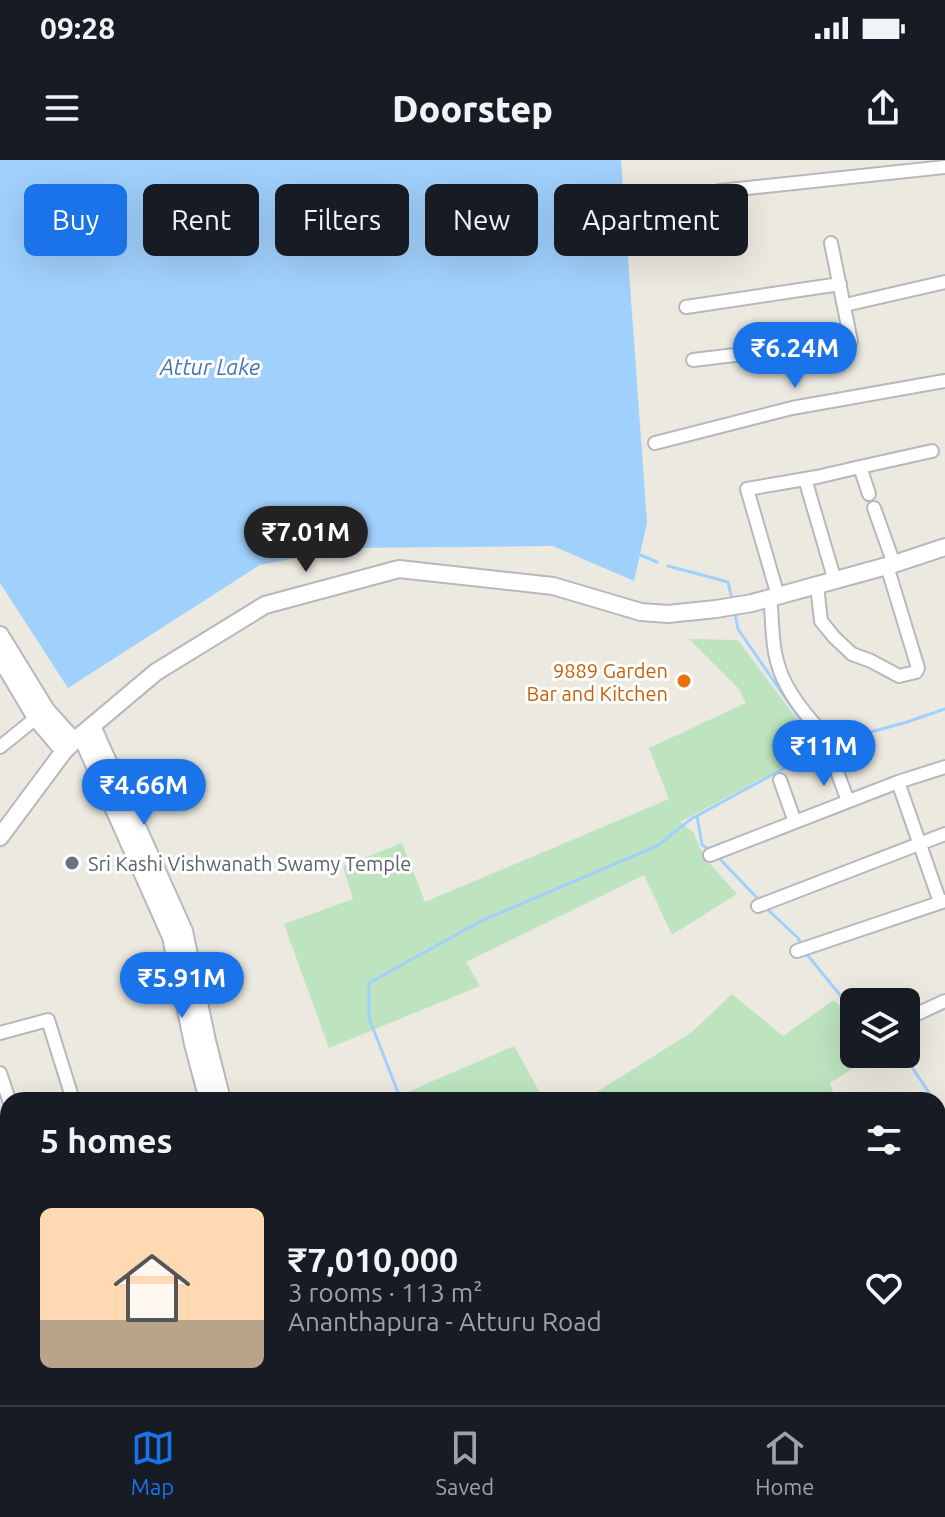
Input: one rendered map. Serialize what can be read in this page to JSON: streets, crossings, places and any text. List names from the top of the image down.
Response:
{
  "water": ["Attur Lake"],
  "places": ["9889 Garden Bar and Kitchen", "Sri Kashi Vishwanath Swamy Temple"],
  "page": {
    "status": "09:28",
    "header": "Doorstep",
    "chip": [
      "Buy",
      "Rent",
      "Filters",
      "New",
      "Apartment"
    ],
    "price": [
      "₹6.24M",
      "₹7.01M",
      "₹11M",
      "₹4.66M",
      "₹5.91M"
    ],
    "heading": "5 homes",
    "list": [
      {
        "name": "₹7,010,000",
        "note": "3 rooms · 113 m² · Ananthapura - Atturu Road"
      }
    ],
    "tabs": ["Map", "Saved", "Home"]
  }
}
